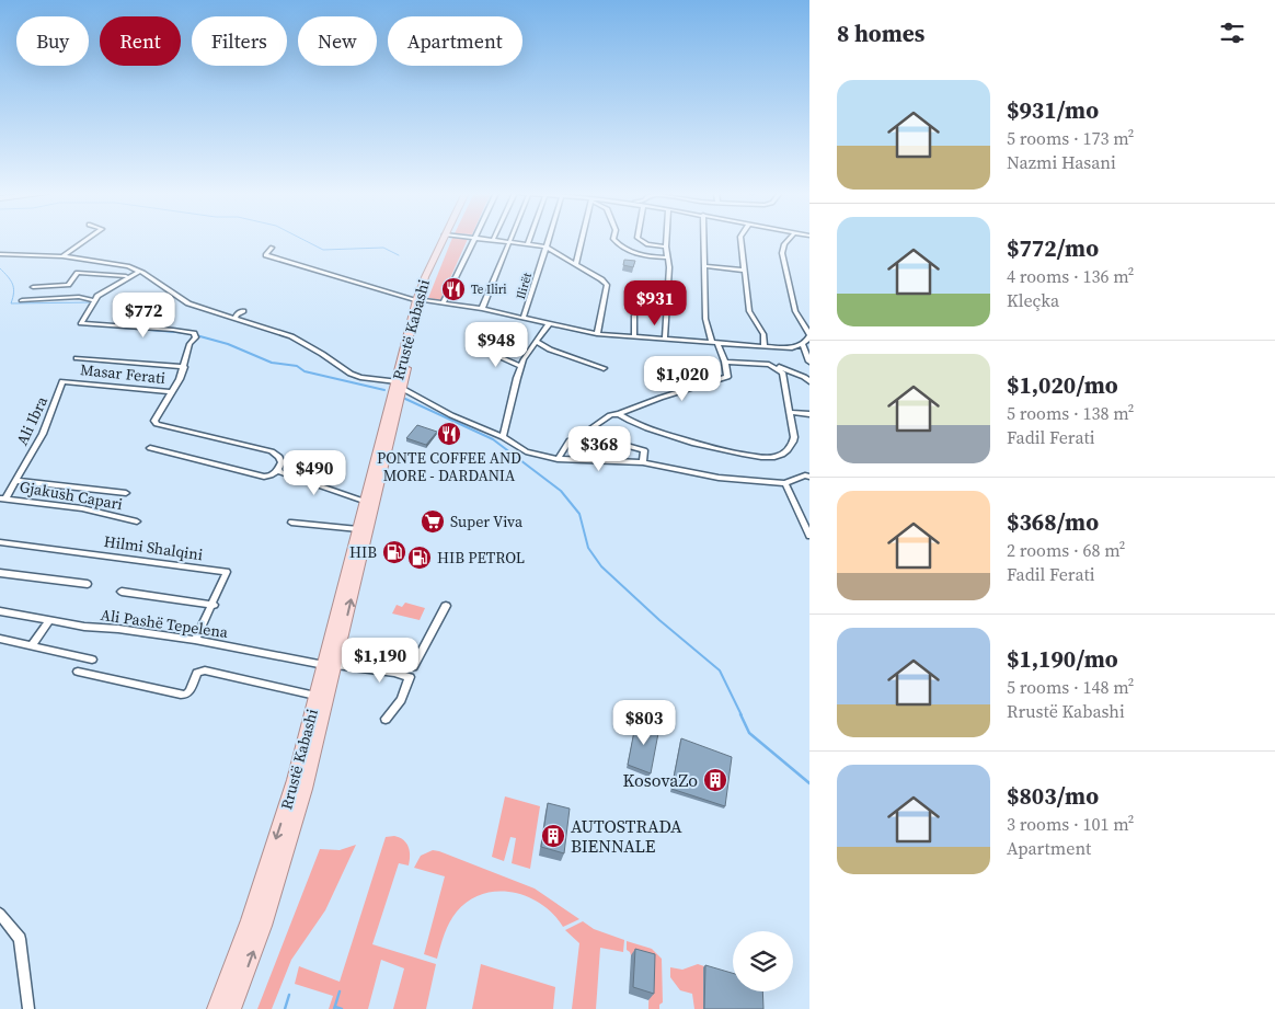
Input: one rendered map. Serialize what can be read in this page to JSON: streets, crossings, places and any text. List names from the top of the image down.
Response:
{
  "streets": {
    "main road": ["Rrustë Kabashi"],
    "street": [
      "Ilirët",
      "Masar Ferati",
      "Ali Ibra",
      "Gjakush Capari",
      "Hilmi Shalqini",
      "Ali Pashë Tepelena"
    ]
  },
  "crossings": [
    ["Rrustë Kabashi", "Ali Pashë Tepelena"],
    ["Masar Ferati", "Ali Ibra"],
    ["Ali Ibra", "Gjakush Capari"],
    ["Hilmi Shalqini", "Ali Pashë Tepelena"]
  ],
  "places": {
    "restaurant": ["Te Iliri", "PONTE COFFEE AND MORE - DARDANIA"],
    "supermarket": ["Super Viva"],
    "fuel station": ["HIB", "HIB PETROL"],
    "building": ["KosovaZo", "AUTOSTRADA BIENNALE"]
  },
  "page": {
    "heading": "8 homes",
    "chip": [
      "Buy",
      "Rent",
      "Filters",
      "New",
      "Apartment"
    ],
    "list": [
      {
        "name": "$931/mo",
        "note": "5 rooms · 173 m² · Nazmi Hasani"
      },
      {
        "name": "$772/mo",
        "note": "4 rooms · 136 m² · Kleçka"
      },
      {
        "name": "$1,020/mo",
        "note": "5 rooms · 138 m² · Fadil Ferati"
      },
      {
        "name": "$368/mo",
        "note": "2 rooms · 68 m² · Fadil Ferati"
      },
      {
        "name": "$1,190/mo",
        "note": "5 rooms · 148 m² · Rrustë Kabashi"
      },
      {
        "name": "$803/mo",
        "note": "3 rooms · 101 m² · Apartment"
      }
    ],
    "price": [
      "$931",
      "$772",
      "$948",
      "$1,020",
      "$368",
      "$490",
      "$1,190",
      "$803"
    ]
  }
}
